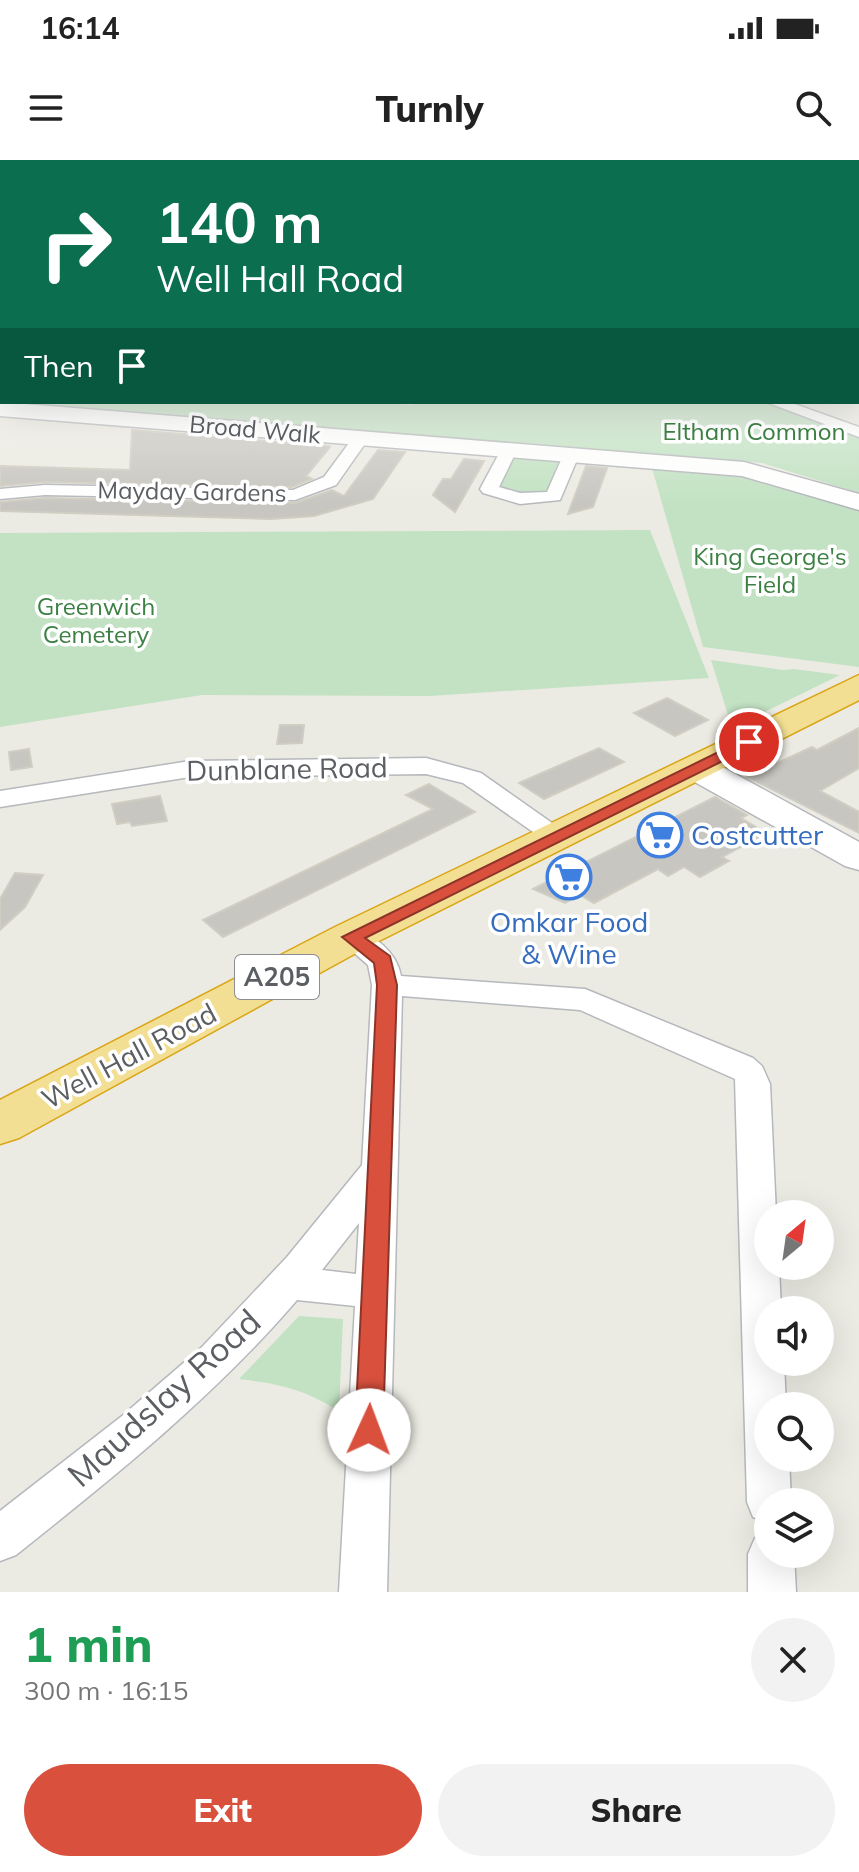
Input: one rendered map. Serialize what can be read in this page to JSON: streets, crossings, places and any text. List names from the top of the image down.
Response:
{
  "streets": {
    "highway": ["A205", "Well Hall Road"],
    "street": [
      "Broad Walk",
      "Mayday Gardens",
      "Dunblane Road",
      "Maudslay Road"
    ]
  },
  "crossings": [
    ["Broad Walk", "Mayday Gardens"],
    ["Dunblane Road", "Well Hall Road"]
  ],
  "parks": ["Eltham Common", "King George's Field", "Greenwich Cemetery"],
  "places": {
    "supermarket": ["Costcutter", "Omkar Food & Wine"]
  },
  "north": "top right",
  "page": {
    "status": "16:14",
    "header": "Turnly",
    "turn": ["140 m", "Well Hall Road"],
    "then": "Then",
    "heading": ["1 min", "300 m · 16:15"],
    "buttons": ["Exit", "Share"]
  }
}
